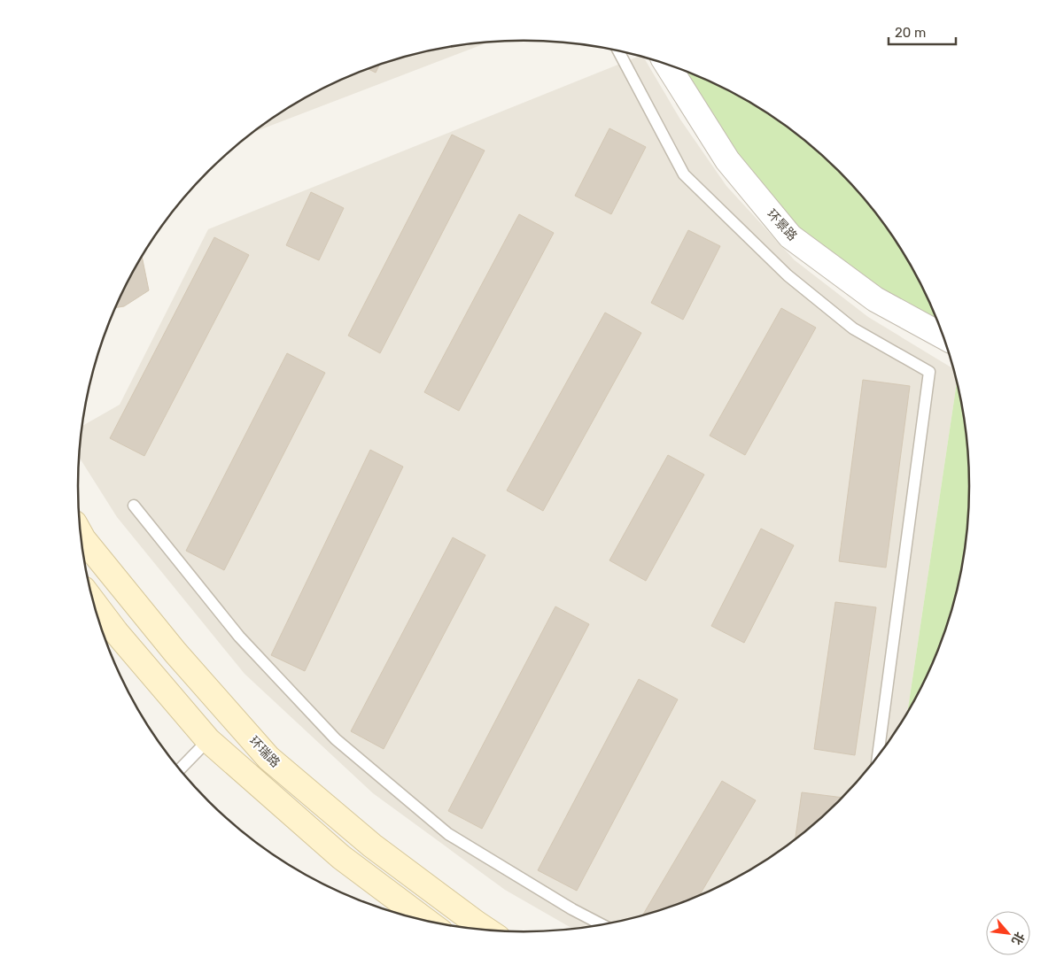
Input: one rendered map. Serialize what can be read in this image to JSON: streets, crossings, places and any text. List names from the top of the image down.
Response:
{
  "streets": {
    "main road": ["环瑞路"],
    "street": ["环景路"]
  },
  "scale_bar": "20 m",
  "north": "bottom right"
}
